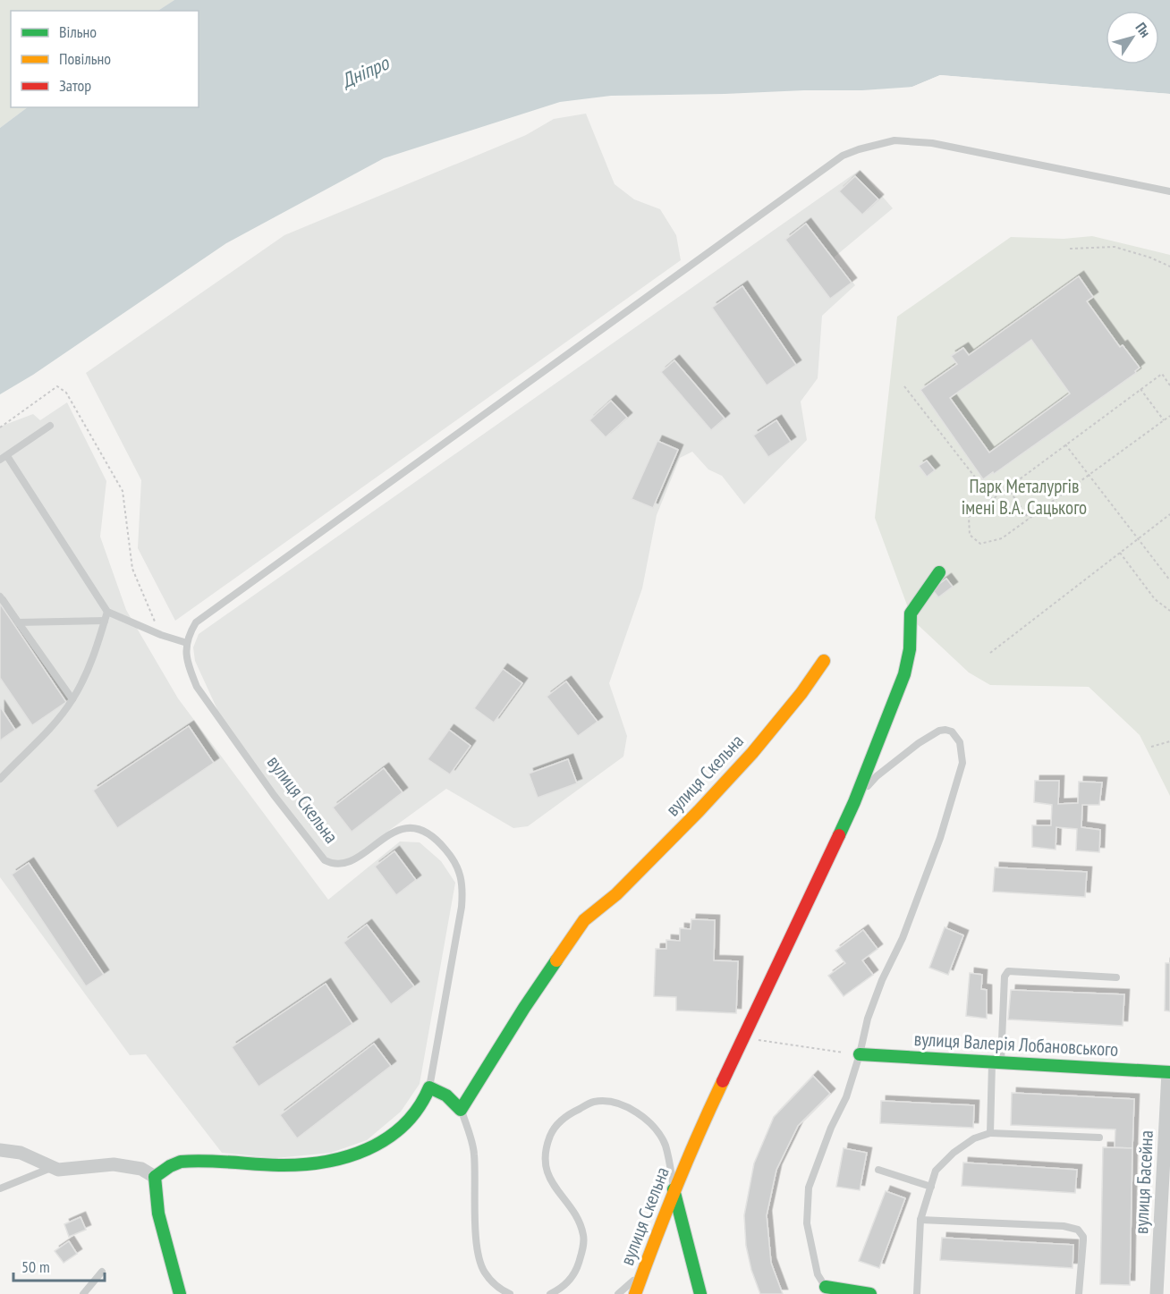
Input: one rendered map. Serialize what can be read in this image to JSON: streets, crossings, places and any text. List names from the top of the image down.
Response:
{
  "streets": {
    "street": ["вулиця Скельна", "вулиця Валерія Лобановського", "вулиця Басейна"]
  },
  "crossings": [
    ["вулиця Валерія Лобановського", "вулиця Басейна"]
  ],
  "water": ["Дніпро"],
  "parks": ["Парк Металургів імені В.А. Сацького"],
  "legend": ["Вільно", "Повільно", "Затор"],
  "scale_bar": "50 m",
  "north": "top right"
}
